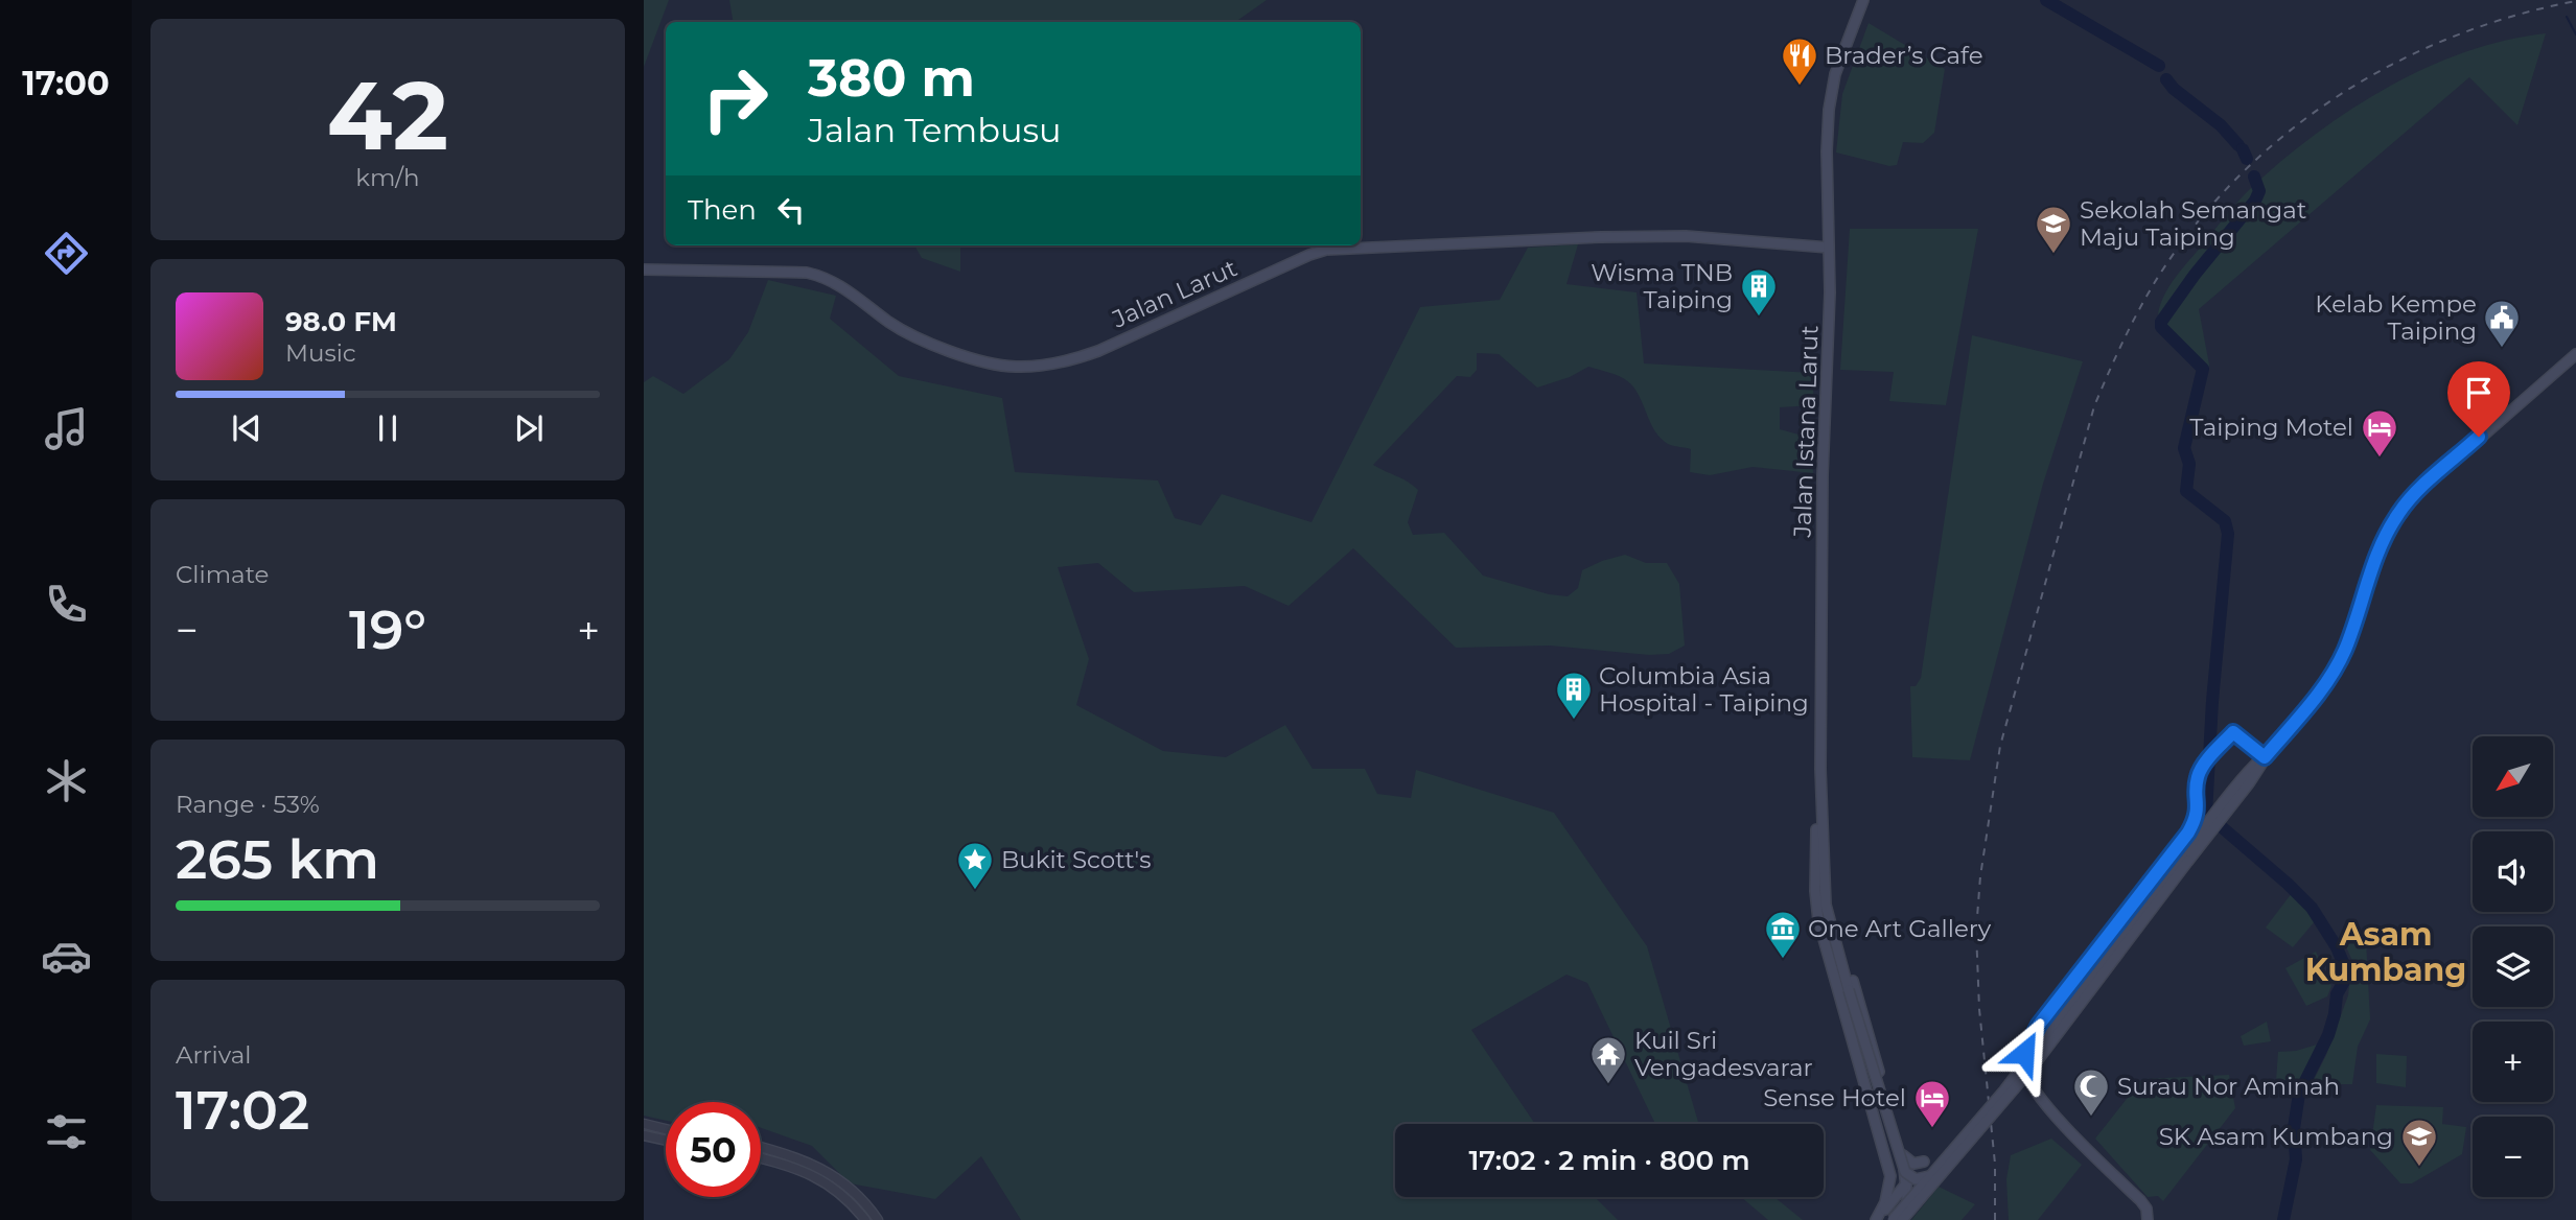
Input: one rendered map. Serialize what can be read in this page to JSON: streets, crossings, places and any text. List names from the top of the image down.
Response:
{
  "streets": {
    "main road": ["Jalan Larut", "Jalan Istana Larut"]
  },
  "crossings": [
    ["Jalan Larut", "Jalan Istana Larut"]
  ],
  "districts": ["Asam Kumbang"],
  "places": {
    "restaurant": ["Brader’s Cafe"],
    "school or university": ["Sekolah Semangat Maju Taiping", "SK Asam Kumbang"],
    "building": ["Wisma TNB Taiping", "Columbia Asia Hospital - Taiping"],
    "public building": ["Kelab Kempe Taiping"],
    "hotel": ["Taiping Motel", "Sense Hotel"],
    "place": ["Bukit Scott's"],
    "museum": ["One Art Gallery"],
    "temple": ["Kuil Sri Vengadesvarar"],
    "mosque": ["Surau Nor Aminah"]
  },
  "north": "bottom left",
  "page": {
    "tabs": "17:00",
    "tile": [
      ["42", "km/h"],
      "Climate",
      ["Range · 53%", "265 km"],
      ["Arrival", "17:02"]
    ],
    "turn": ["380 m", "Jalan Tembusu"],
    "then": "Then",
    "song": ["98.0 FM", "Music"],
    "heat": ["−", "19°", "+"],
    "map_buttons": ["+", "−"],
    "limit": "50",
    "trip": "17:02 · 2 min · 800 m"
  }
}
